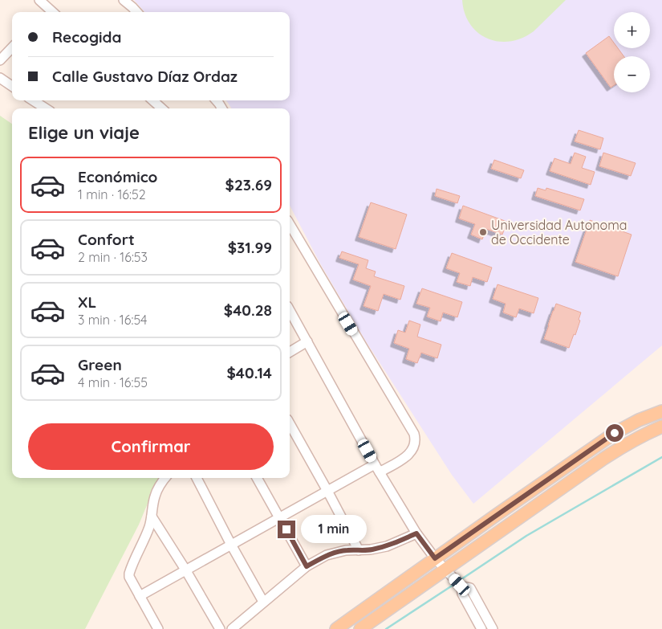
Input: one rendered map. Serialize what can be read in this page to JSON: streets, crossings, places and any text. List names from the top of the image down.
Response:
{
  "places": ["Universidad Autonoma de Occidente"],
  "page": {
    "map_buttons": ["+", "−"],
    "banner": ["Recogida", "Calle Gustavo Díaz Ordaz"],
    "heading": "Elige un viaje",
    "list": [
      {
        "name": "Económico",
        "note": "1 min · 16:52",
        "value": "$23.69"
      },
      {
        "name": "Confort",
        "note": "2 min · 16:53",
        "value": "$31.99"
      },
      {
        "name": "XL",
        "note": "3 min · 16:54",
        "value": "$40.28"
      },
      {
        "name": "Green",
        "note": "4 min · 16:55",
        "value": "$40.14"
      }
    ],
    "buttons": "Confirmar",
    "bubble": "1 min"
  }
}
